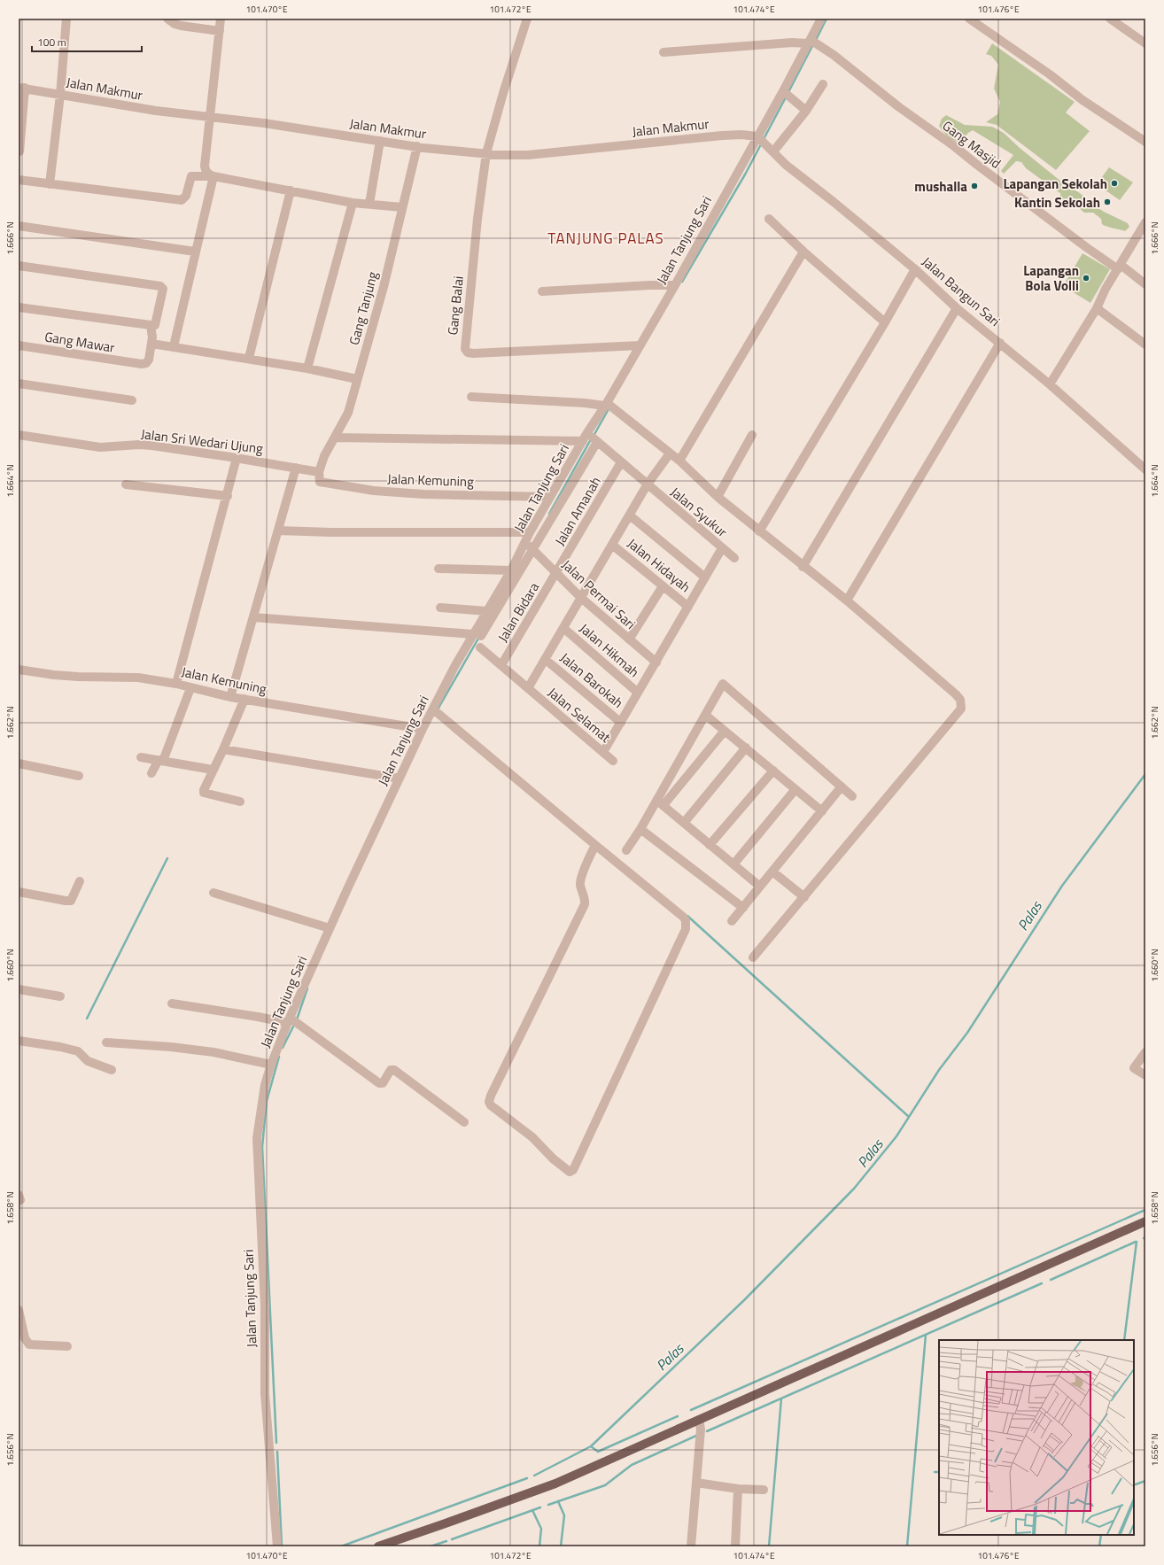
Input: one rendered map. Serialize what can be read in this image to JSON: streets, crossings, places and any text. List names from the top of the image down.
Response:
{
  "streets": {
    "street": [
      "Jalan Makmur",
      "Gang Masjid",
      "Jalan Tanjung Sari",
      "Jalan Bangun Sari",
      "Gang Balai",
      "Gang Tanjung",
      "Gang Mawar",
      "Jalan Sri Wedari Ujung",
      "Jalan Kemuning",
      "Jalan Amanah",
      "Jalan Syukur",
      "Jalan Hidayah",
      "Jalan Permai Sari",
      "Jalan Bidara",
      "Jalan Hikmah",
      "Jalan Barokah",
      "Jalan Selamat"
    ]
  },
  "crossings": [
    ["Jalan Makmur", "Jalan Tanjung Sari"],
    ["Jalan Makmur", "Jalan Bangun Sari"],
    ["Jalan Makmur", "Gang Balai"],
    ["Jalan Makmur", "Gang Tanjung"],
    ["Gang Masjid", "Jalan Tanjung Sari"],
    ["Jalan Tanjung Sari", "Jalan Bangun Sari"],
    ["Jalan Tanjung Sari", "Gang Balai"],
    ["Jalan Tanjung Sari", "Jalan Kemuning"],
    ["Jalan Tanjung Sari", "Jalan Syukur"],
    ["Jalan Tanjung Sari", "Jalan Permai Sari"],
    ["Gang Tanjung", "Jalan Sri Wedari Ujung"],
    ["Gang Tanjung", "Jalan Kemuning"],
    ["Jalan Sri Wedari Ujung", "Jalan Kemuning"],
    ["Jalan Amanah", "Jalan Syukur"],
    ["Jalan Amanah", "Jalan Permai Sari"],
    ["Jalan Amanah", "Jalan Bidara"],
    ["Jalan Permai Sari", "Jalan Bidara"],
    ["Jalan Bidara", "Jalan Selamat"]
  ],
  "districts": ["TANJUNG PALAS"],
  "water": ["Palas"],
  "places": [
    "Lapangan Sekolah",
    "mushalla",
    "Kantin Sekolah",
    "Lapangan Bola Volli"
  ],
  "scale_bar": "100 m",
  "coordinates": [
    "101.470°E",
    "101.472°E",
    "101.474°E",
    "101.476°E",
    "1.666°N",
    "1.664°N",
    "1.662°N",
    "1.660°N",
    "1.658°N",
    "1.656°N"
  ]
}
